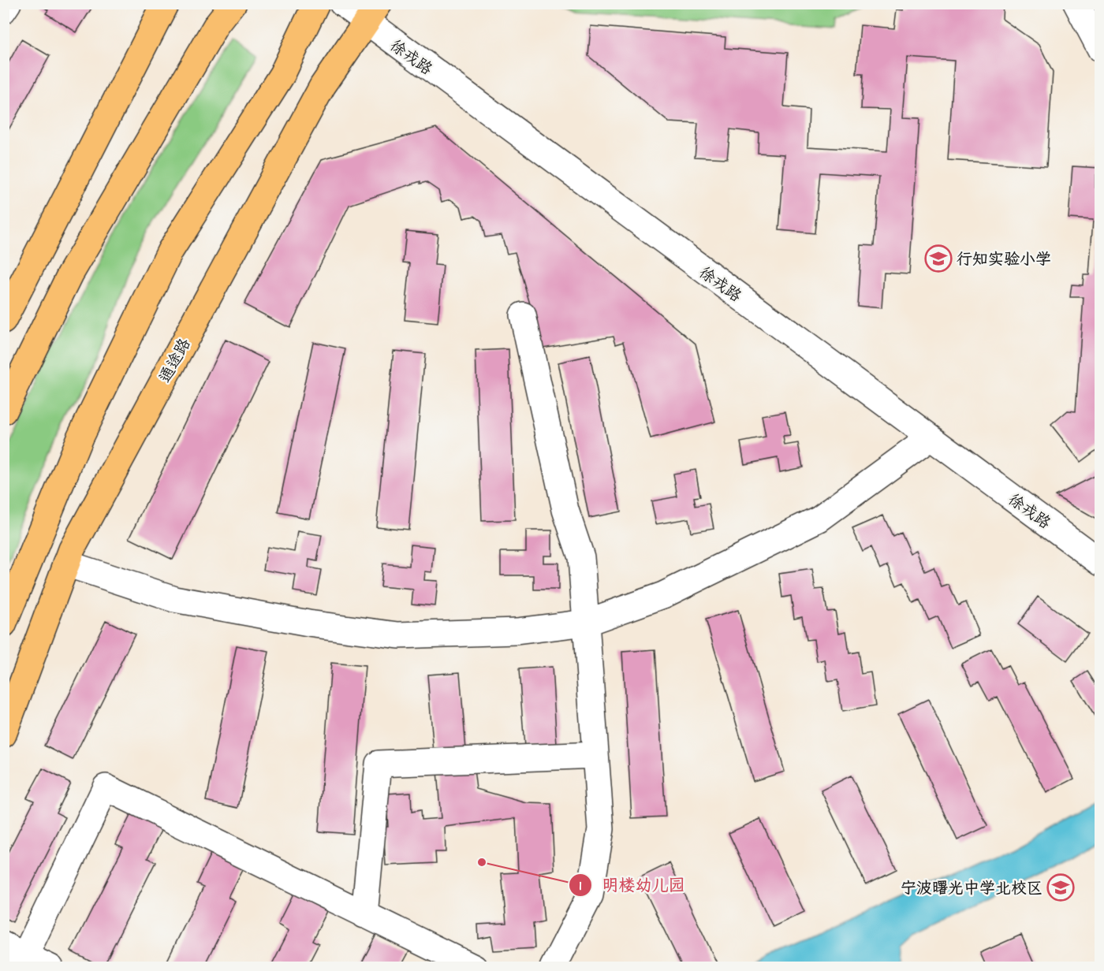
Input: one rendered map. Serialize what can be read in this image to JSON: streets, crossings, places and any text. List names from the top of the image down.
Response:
{
  "streets": {
    "main road": ["通途路"],
    "street": ["徐戎路"]
  },
  "crossings": [
    ["徐戎路", "通途路"]
  ],
  "places": {
    "school or university": ["行知实验小学", "宁波曙光中学北校区"],
    "other": ["明楼幼儿园"]
  }
}
